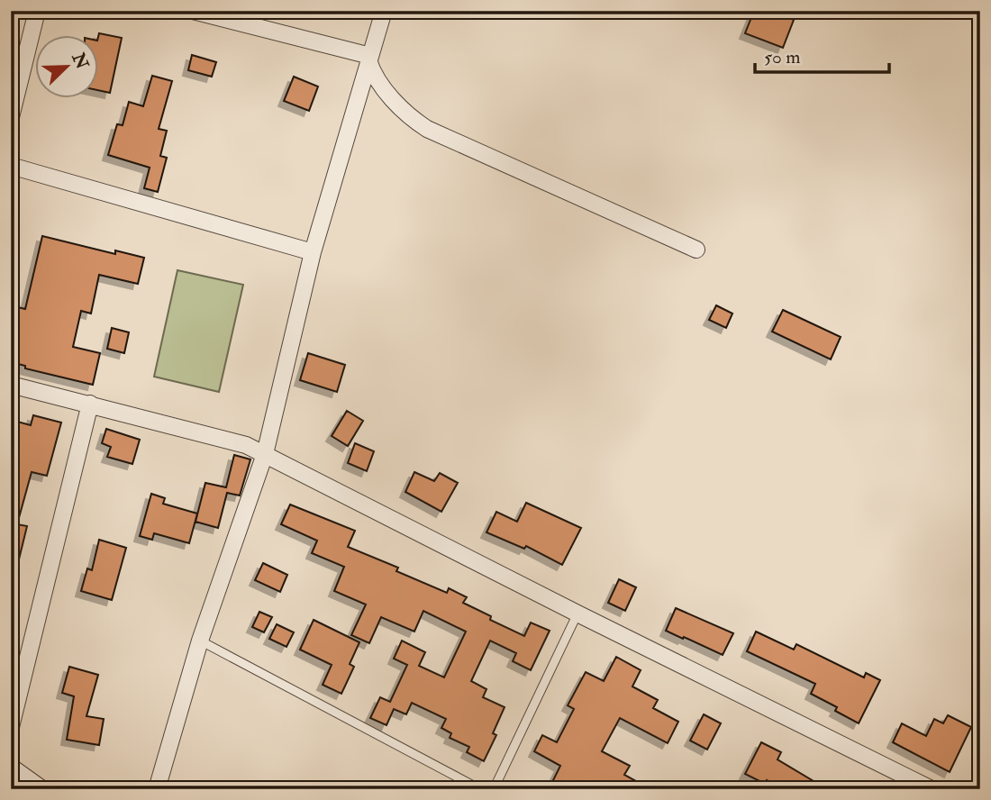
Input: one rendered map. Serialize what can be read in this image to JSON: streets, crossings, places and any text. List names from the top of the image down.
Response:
{
  "scale_bar": "50 m",
  "north": "top right"
}
